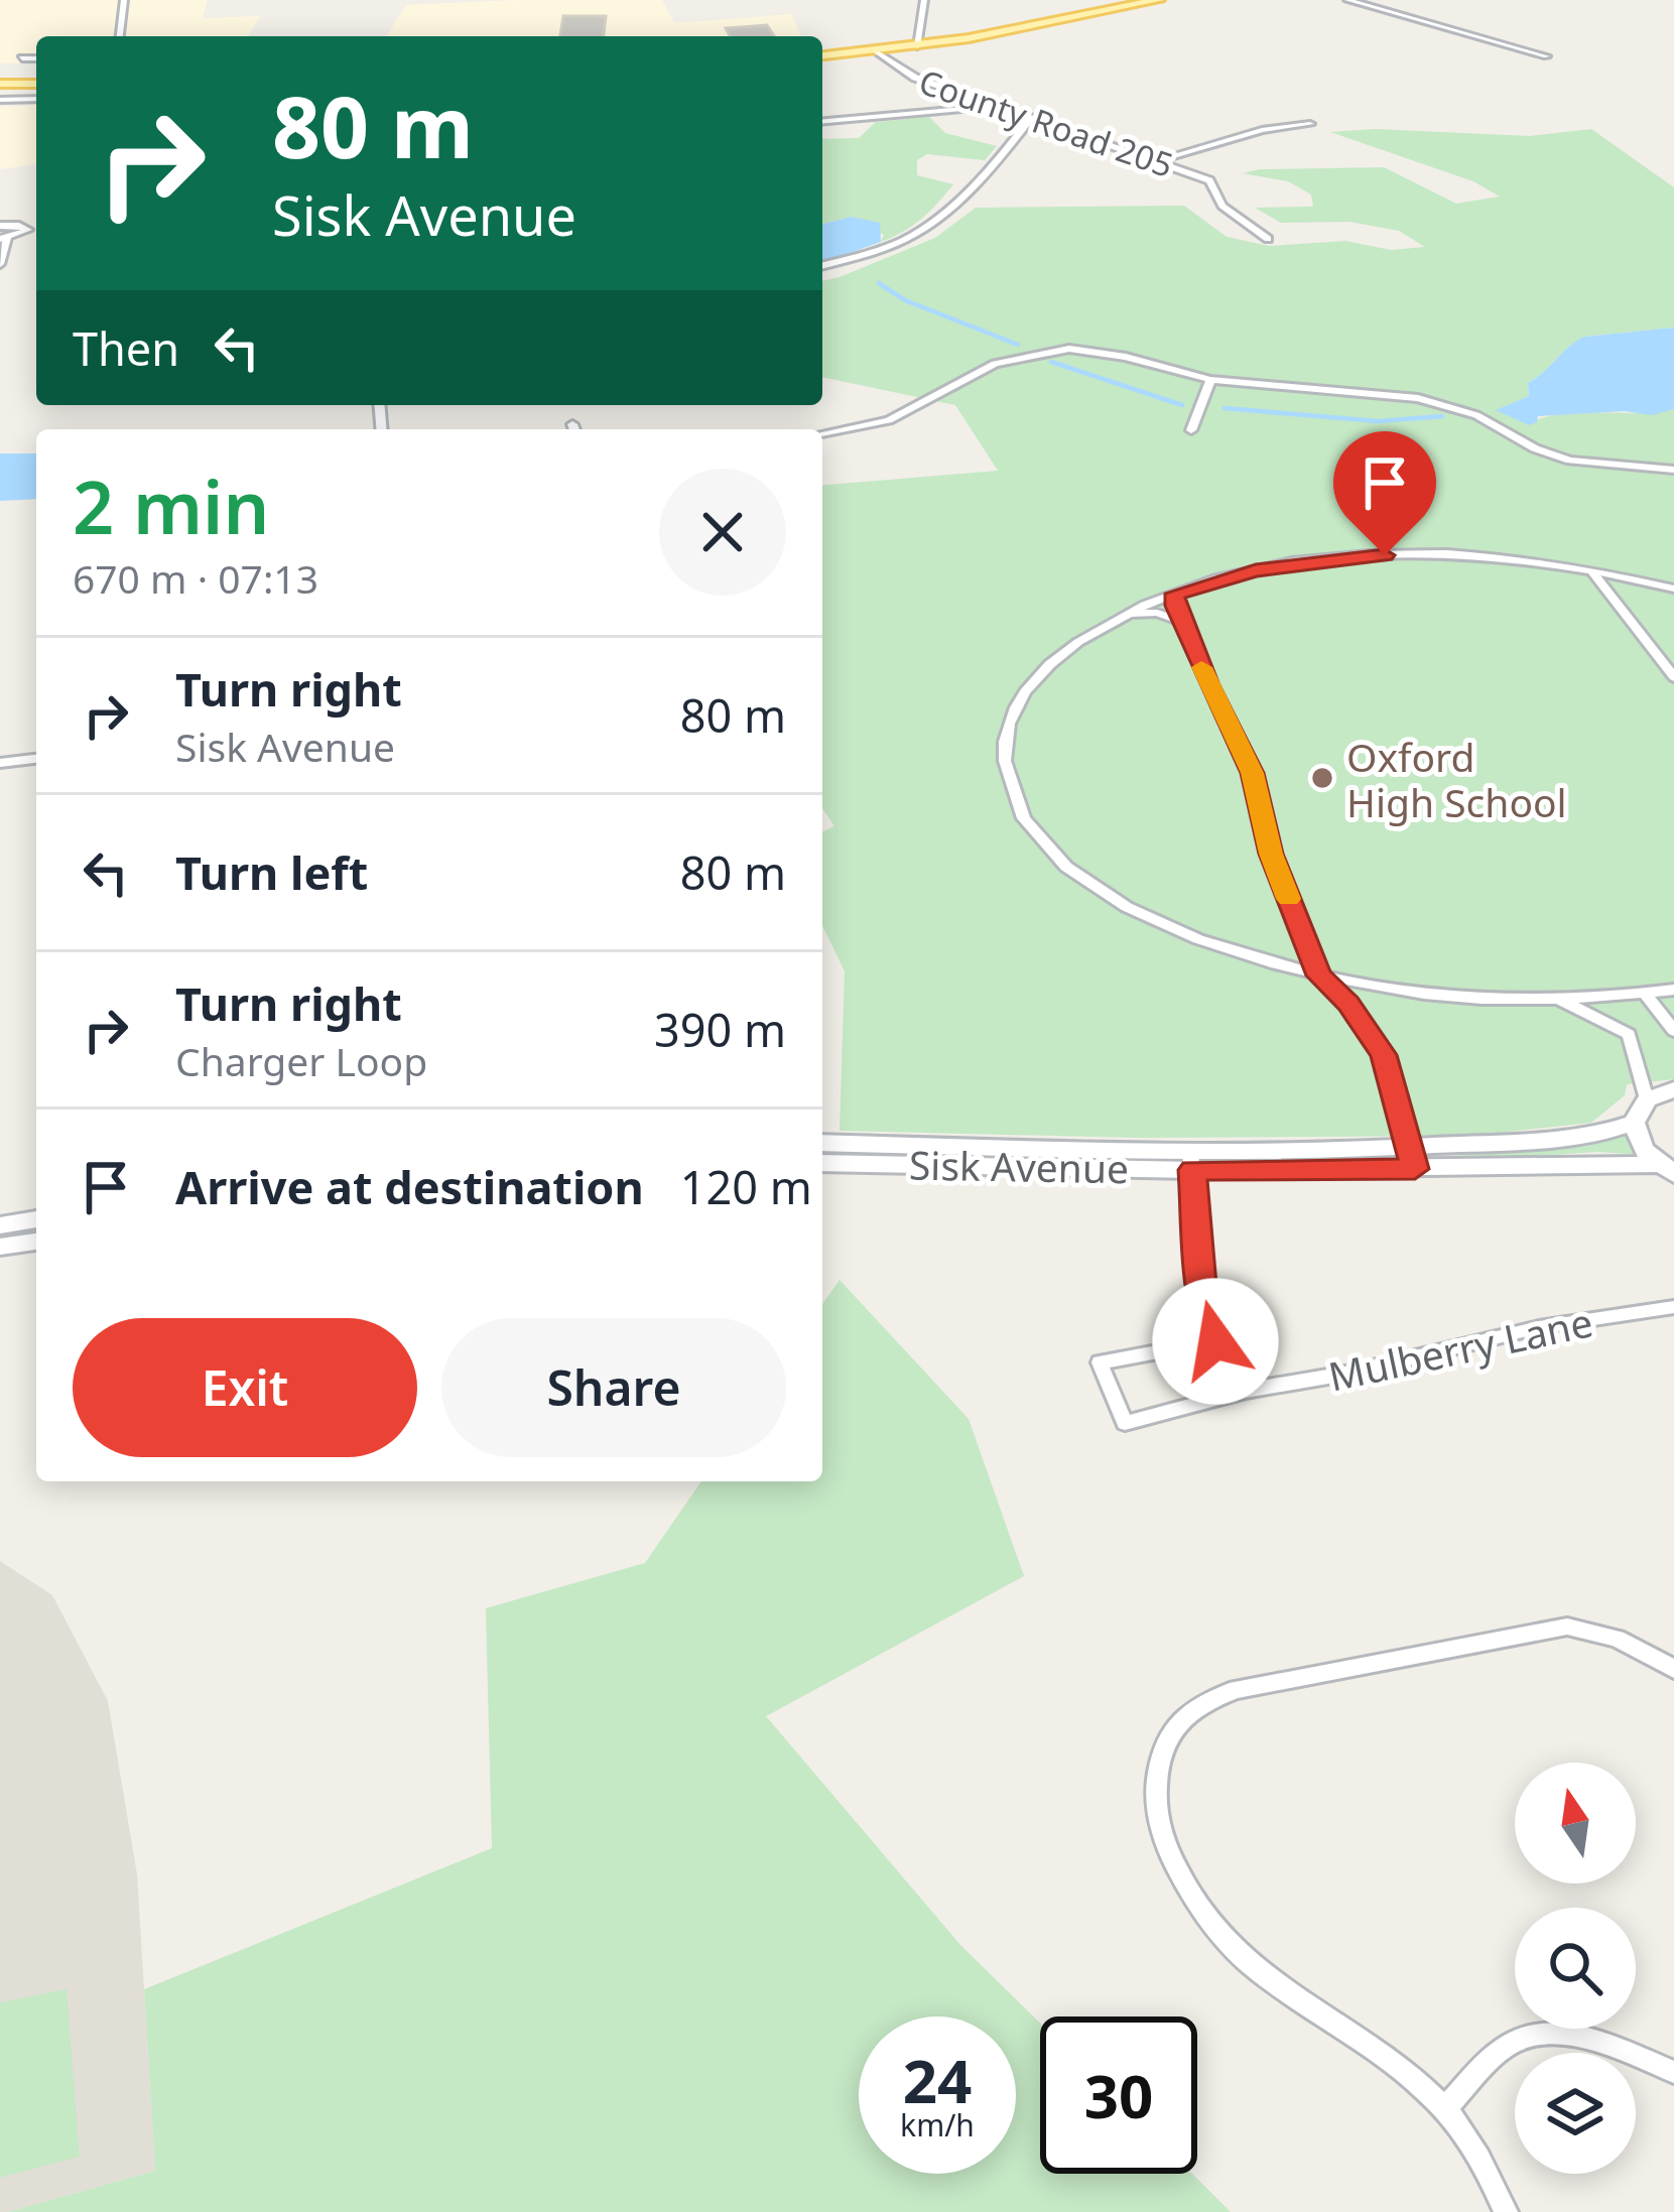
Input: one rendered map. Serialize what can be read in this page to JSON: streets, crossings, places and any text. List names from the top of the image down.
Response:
{
  "streets": {
    "street": ["County Road 205", "Sisk Avenue", "Mulberry Lane"]
  },
  "places": ["Oxford High School"],
  "north": "top",
  "page": {
    "turn": ["80 m", "Sisk Avenue"],
    "then": "Then",
    "heading": ["2 min", "670 m · 07:13"],
    "list": [
      {
        "name": "Turn right",
        "note": "Sisk Avenue",
        "value": "80 m"
      },
      {
        "name": "Turn left",
        "value": "80 m"
      },
      {
        "name": "Turn right",
        "note": "Charger Loop",
        "value": "390 m"
      },
      {
        "name": "Arrive at destination",
        "value": "120 m"
      }
    ],
    "buttons": ["Exit", "Share"],
    "speed": "24 km/h",
    "limit": "30"
  }
}
